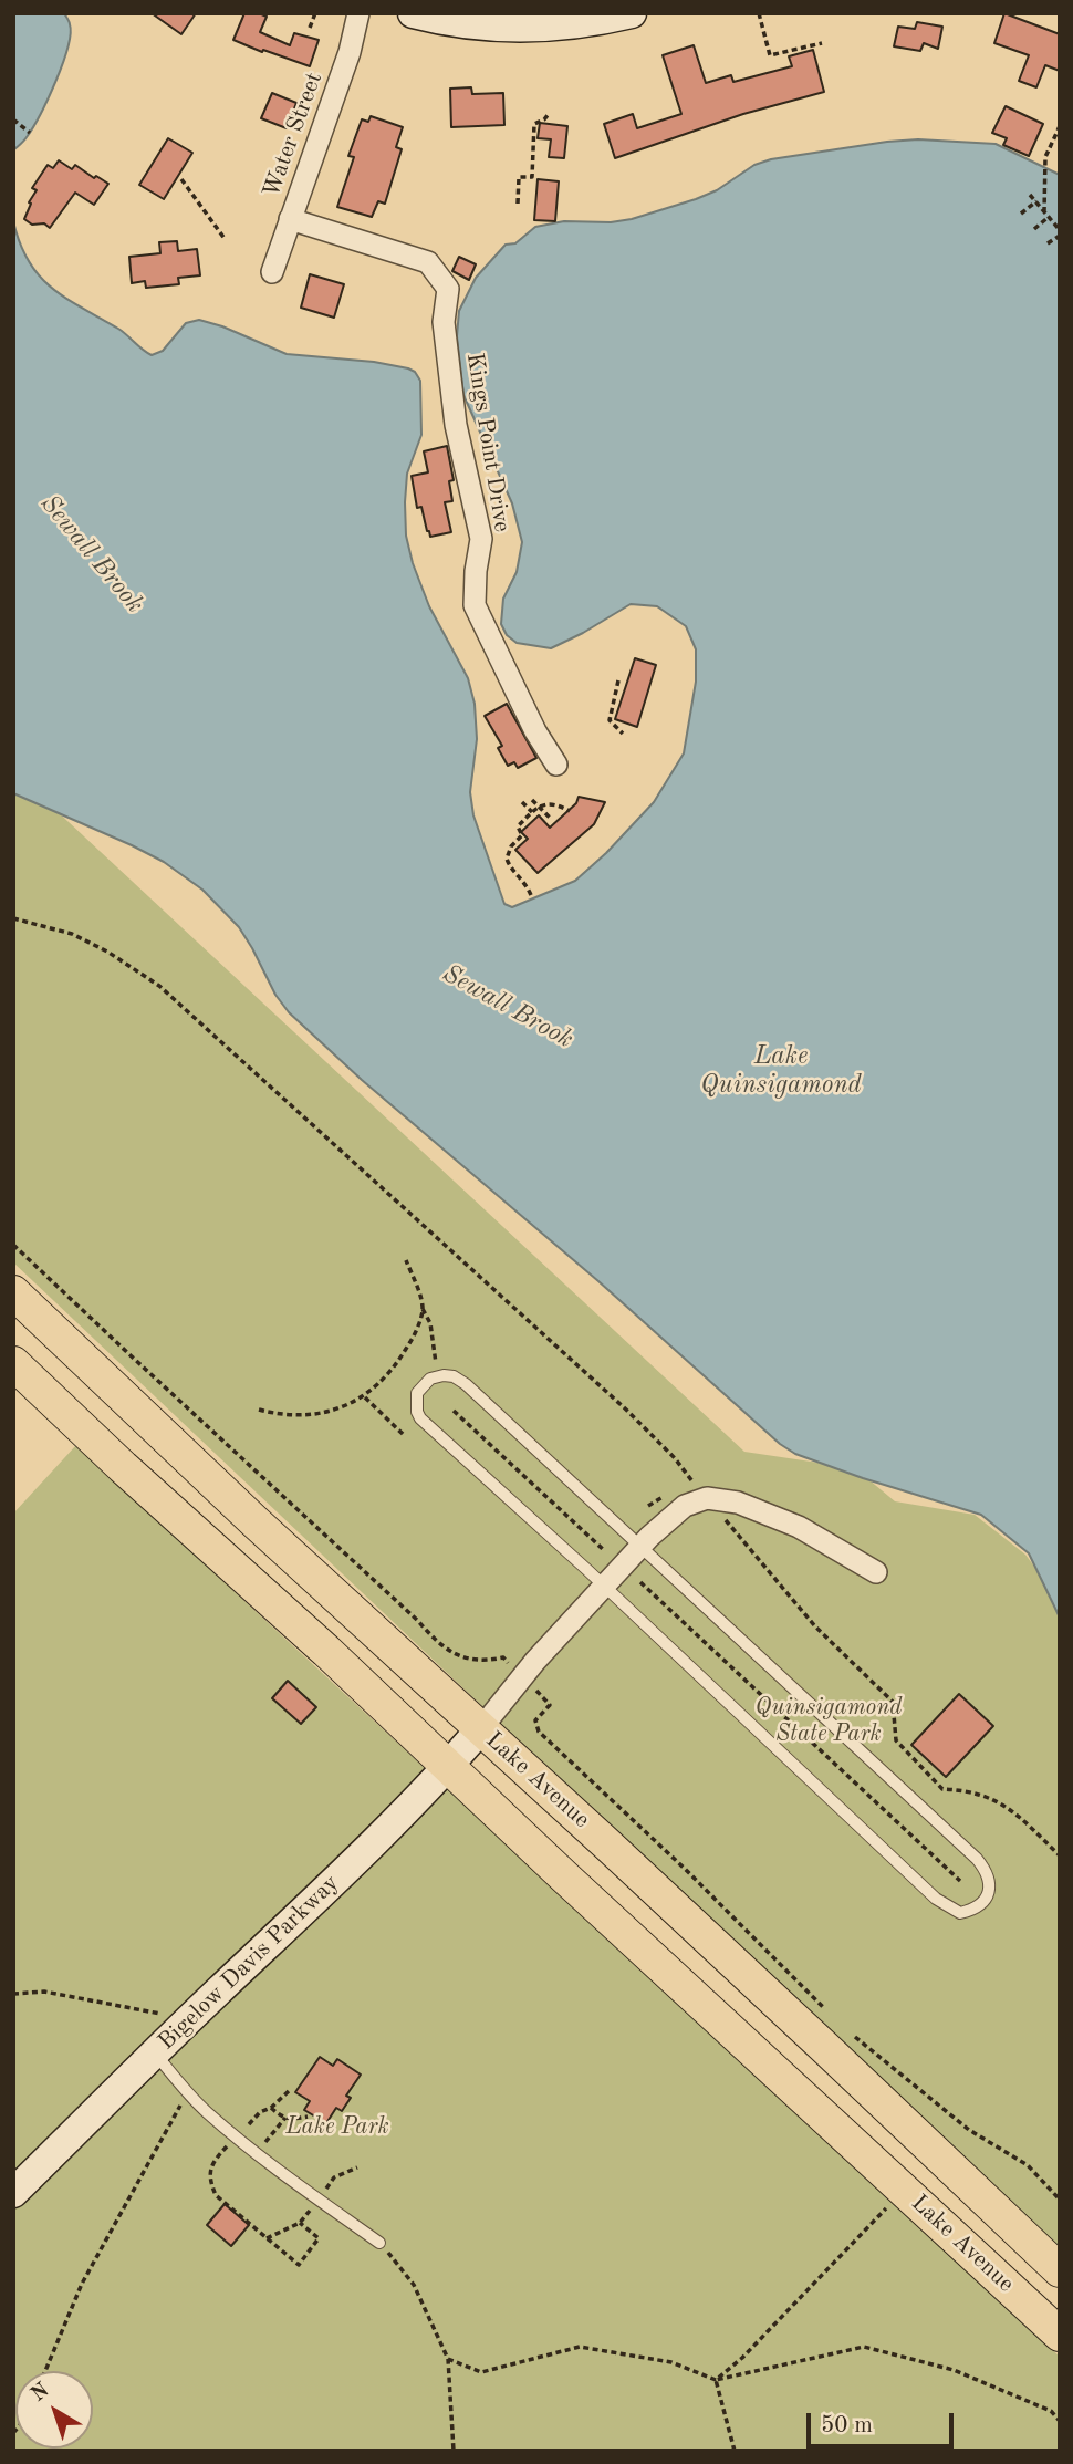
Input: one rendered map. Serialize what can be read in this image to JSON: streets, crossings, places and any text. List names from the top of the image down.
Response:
{
  "streets": {
    "main road": ["Lake Avenue", "Bigelow Davis Parkway"],
    "street": ["Water Street", "Kings Point Drive"]
  },
  "crossings": [
    ["Water Street", "Kings Point Drive"],
    ["Lake Avenue", "Bigelow Davis Parkway"]
  ],
  "water": ["Sewall Brook", "Lake Quinsigamond"],
  "parks": ["Quinsigamond State Park", "Lake Park"],
  "scale_bar": "50 m",
  "north": "top left"
}
